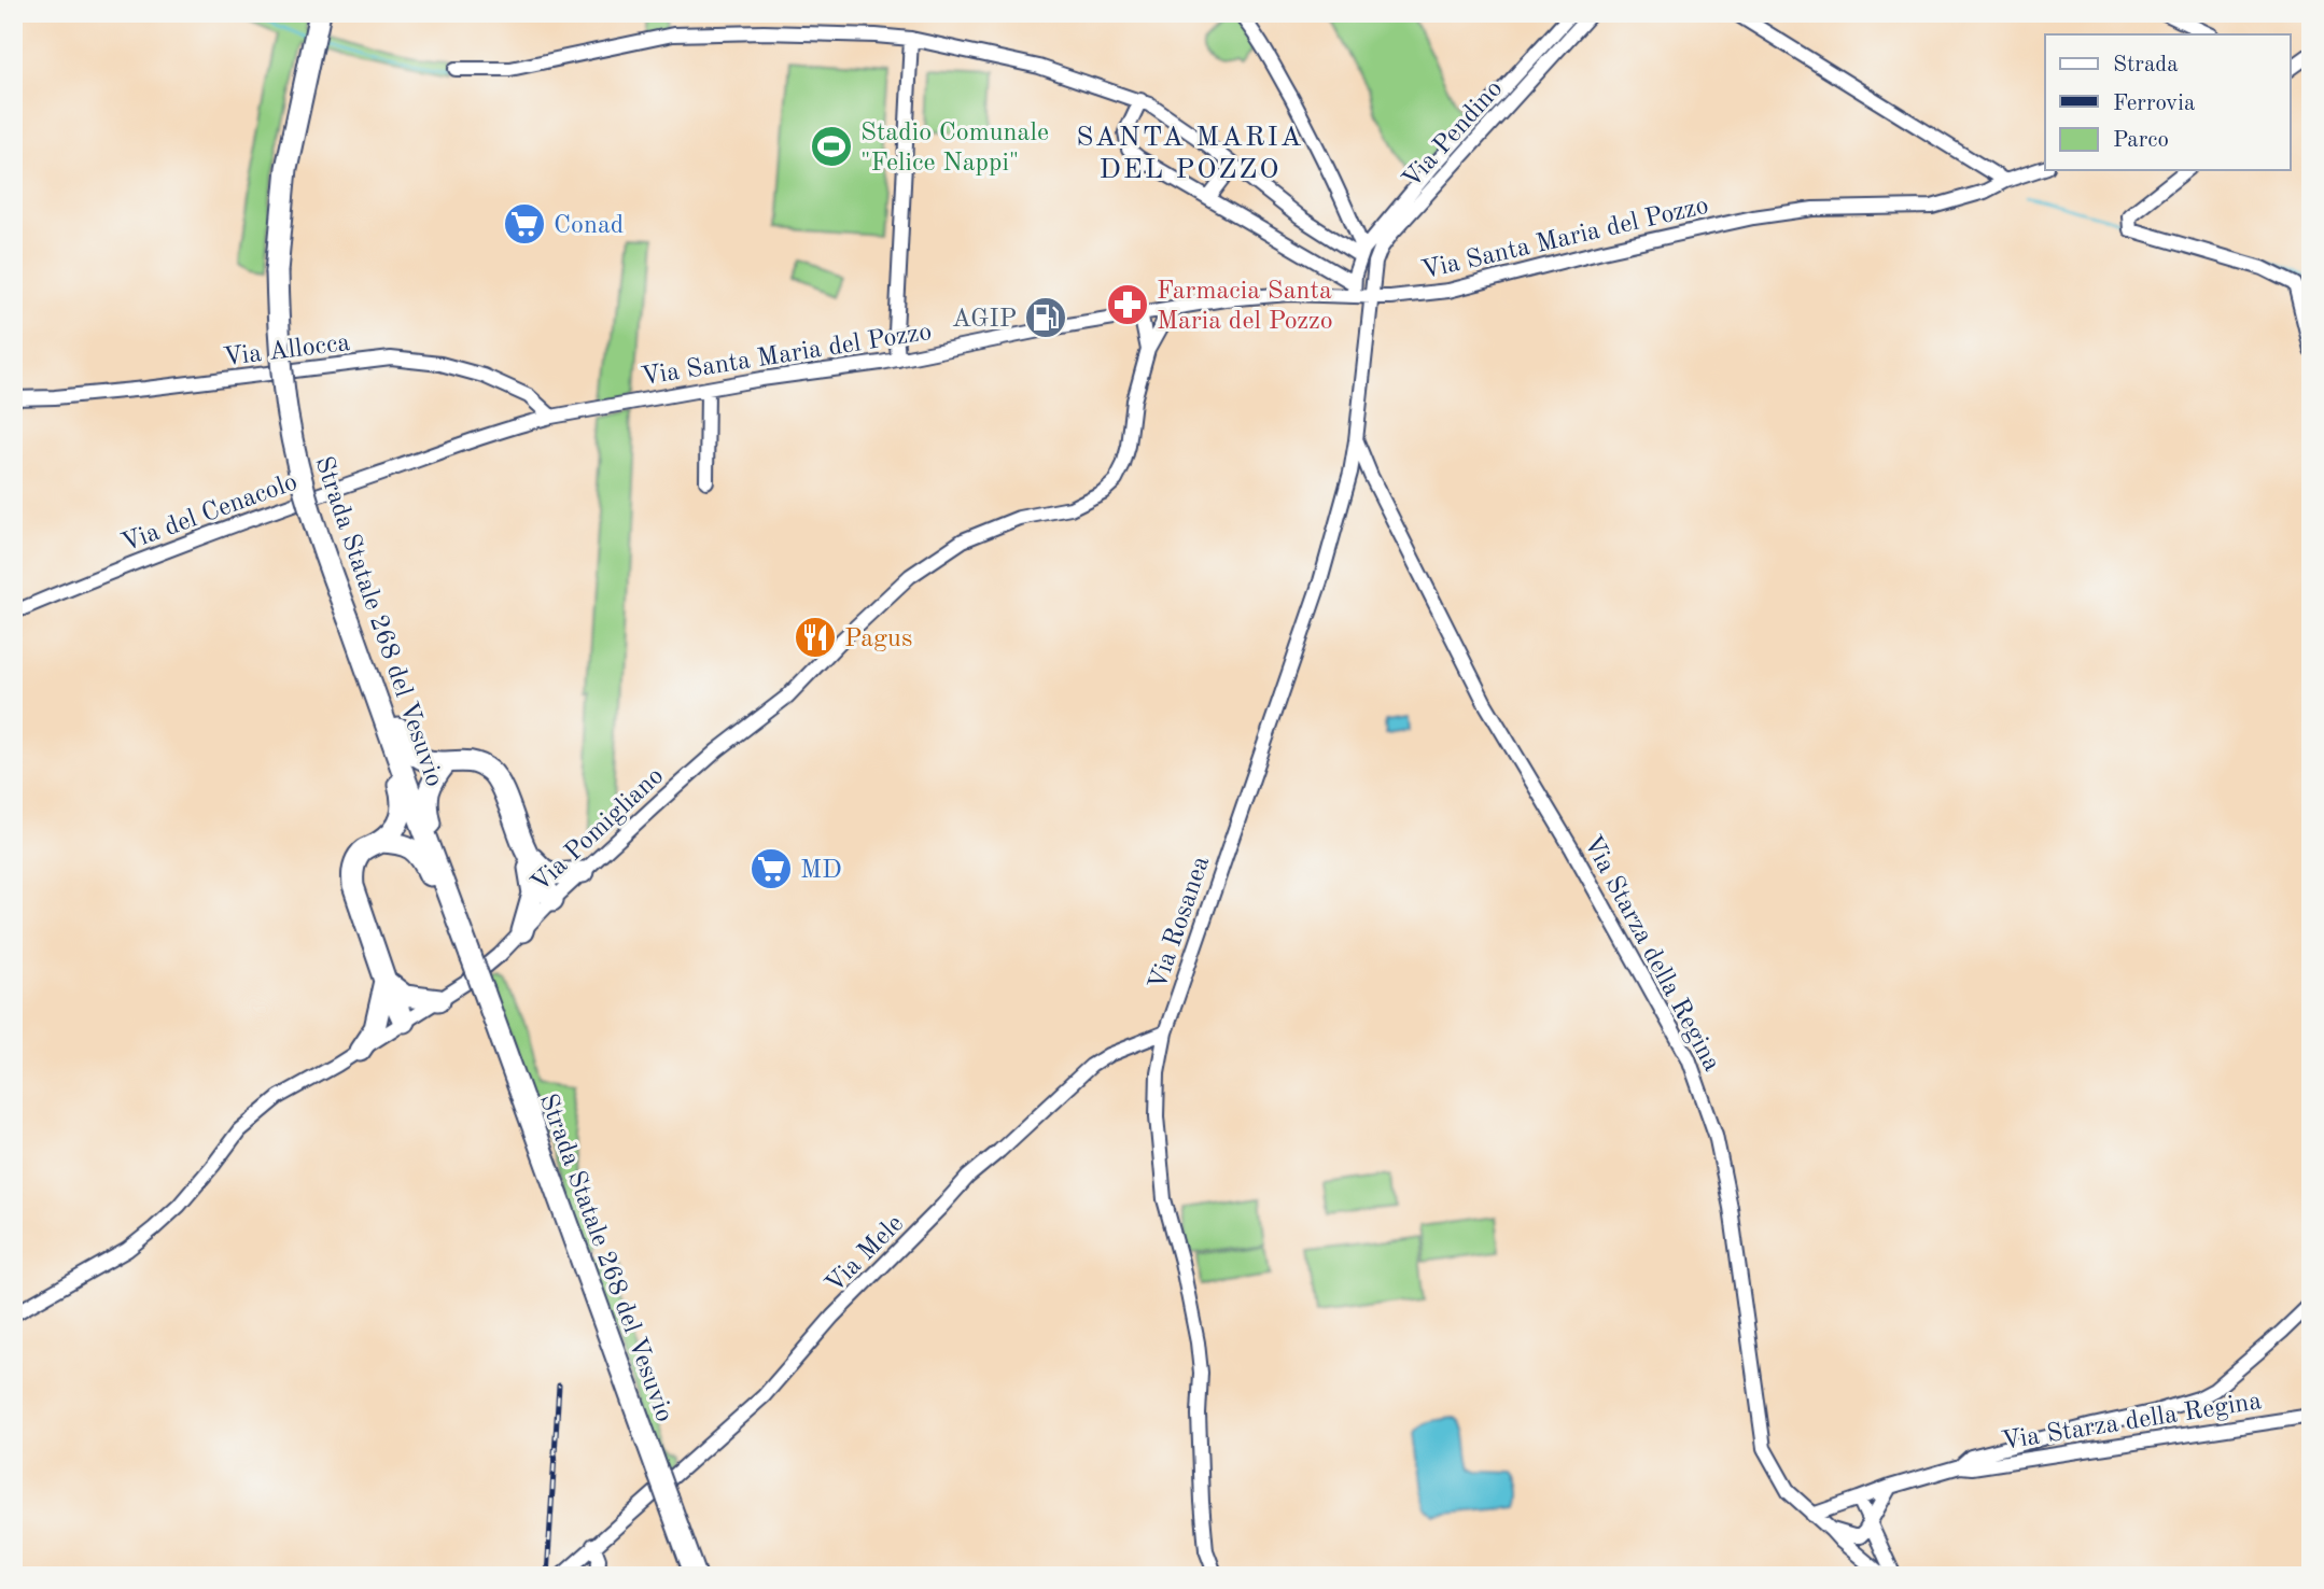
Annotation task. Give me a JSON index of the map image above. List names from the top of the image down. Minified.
{"streets":{"highway":["Strada Statale 268 del Vesuvio"],"street":["Via Pendino","Via Santa Maria del Pozzo","Via Allocca","Via del Cenacolo","Via Pomigliano","Via Rosanea","Via Starza della Regina","Via Mele"]},"crossings":[["Via Pendino","Via Santa Maria del Pozzo"],["Via Pendino","Via Rosanea"],["Via Santa Maria del Pozzo","Via Allocca"],["Via Santa Maria del Pozzo","Via del Cenacolo"],["Via Santa Maria del Pozzo","Via Pomigliano"],["Via Santa Maria del Pozzo","Via Rosanea"],["Via Allocca","Via del Cenacolo"],["Via Rosanea","Via Starza della Regina"],["Via Rosanea","Via Mele"]],"districts":["SANTA MARIA DEL POZZO"],"places":{"sports":["Stadio Comunale \"Felice Nappi\""],"supermarket":["Conad","MD"],"pharmacy":["Farmacia Santa Maria del Pozzo"],"fuel station":["AGIP"],"restaurant":["Pagus"]},"legend":["Strada","Ferrovia","Parco"]}
